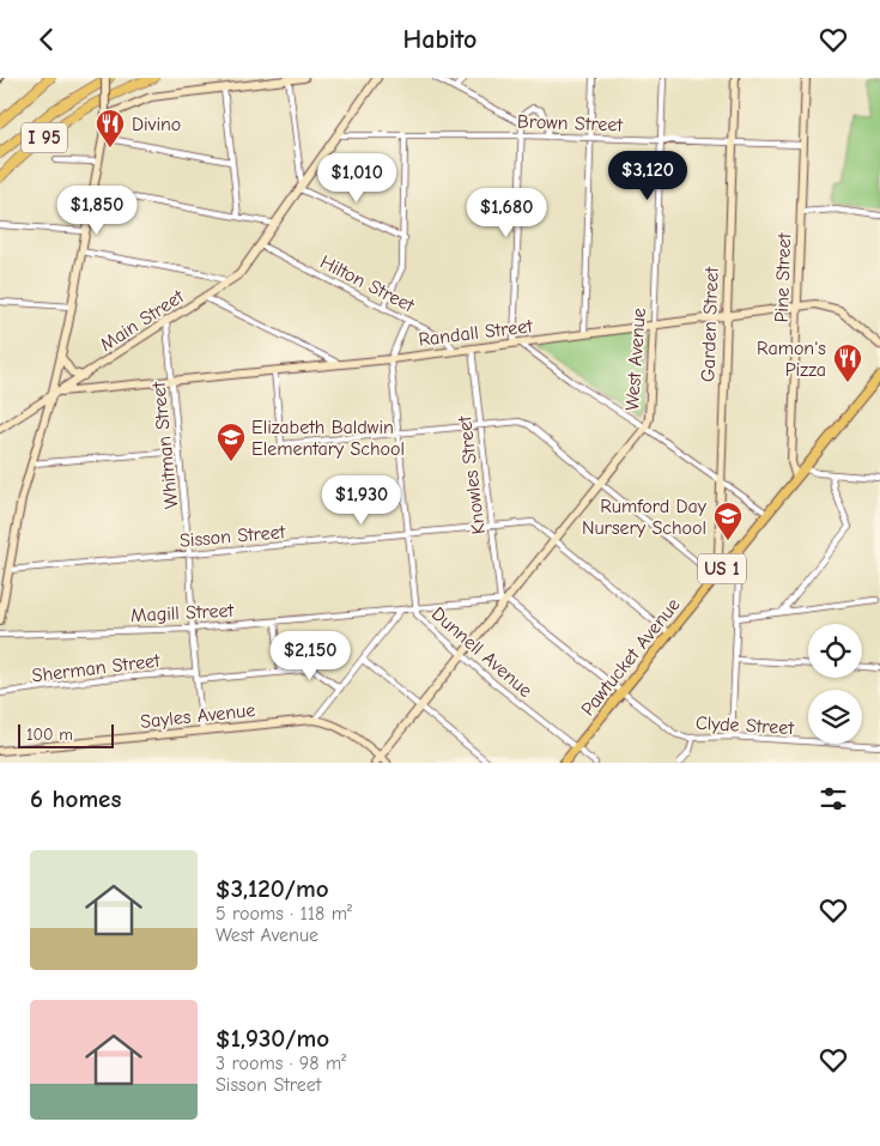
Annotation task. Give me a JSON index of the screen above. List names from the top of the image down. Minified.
{"streets":{"highway":["I 95"],"main road":["Pine Street","Main Street","Garden Street","Randall Street","West Avenue","US 1","Pawtucket Avenue","Sayles Avenue"],"street":["Brown Street","Hilton Street","Whitman Street","Knowles Street","Sisson Street","Magill Street","Dunnell Avenue","Sherman Street","Clyde Street"]},"crossings":[["Brown Street","Pine Street"],["Brown Street","Main Street"],["Brown Street","Garden Street"],["Brown Street","West Avenue"],["Pine Street","Randall Street"],["Pine Street","Pawtucket Avenue"],["Hilton Street","Main Street"],["Hilton Street","Randall Street"],["Hilton Street","Dunnell Avenue"],["Main Street","Randall Street"],["Main Street","Whitman Street"],["Garden Street","Randall Street"],["Garden Street","Pawtucket Avenue"],["Randall Street","West Avenue"],["Randall Street","Whitman Street"],["Randall Street","Knowles Street"],["Randall Street","Dunnell Avenue"],["West Avenue","Knowles Street"],["West Avenue","Sisson Street"],["West Avenue","Dunnell Avenue"],["West Avenue","Sayles Avenue"],["Whitman Street","Sisson Street"],["Whitman Street","Magill Street"],["Whitman Street","Sherman Street"],["Knowles Street","Sisson Street"],["Sisson Street","Dunnell Avenue"],["Sisson Street","Pawtucket Avenue"],["Magill Street","Dunnell Avenue"],["Dunnell Avenue","Pawtucket Avenue"],["Pawtucket Avenue","Clyde Street"]],"places":{"restaurant":["Divino","Ramon's Pizza"],"school or university":["Elizabeth Baldwin Elementary School","Rumford Day Nursery School"]},"scale_bar":"100 m","page":{"header":"Habito","price":["$3,120","$1,010","$1,850","$1,680","$1,930","$2,150"],"scale":"100 m","heading":"6 homes","list":[{"name":"$3,120/mo","note":"5 rooms · 118 m² · West Avenue"},{"name":"$1,930/mo","note":"3 rooms · 98 m² · Sisson Street"}]}}
